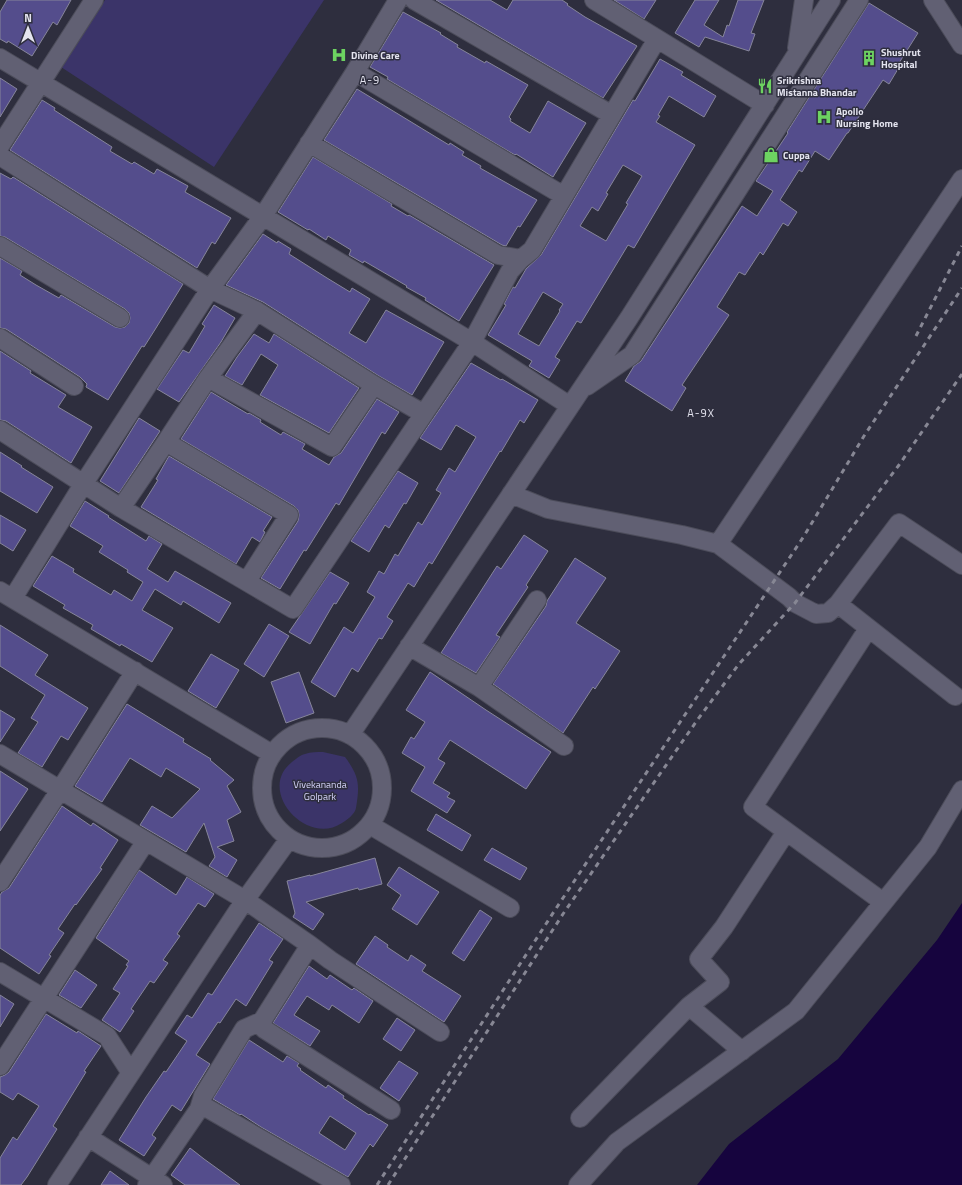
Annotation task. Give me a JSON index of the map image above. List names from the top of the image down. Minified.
{"districts":["A-9","A-9X"],"parks":["Vivekananda Golpark"],"places":{"hospital":["Divine Care","Apollo Nursing Home"],"building":["Shushrut Hospital"],"restaurant":["Srikrishna Mistanna Bhandar"],"shop":["Cuppa"]},"north":"top"}
